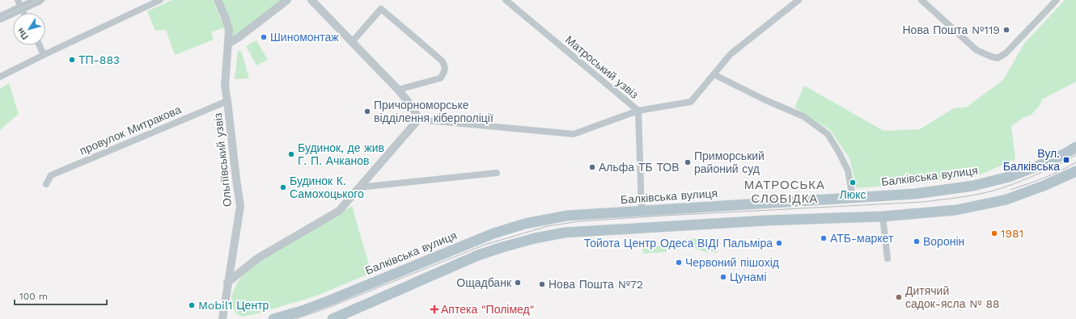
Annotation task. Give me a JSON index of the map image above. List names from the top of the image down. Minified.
{"streets":{"main road":["Балківська вулиця"],"street":["Матроський узвіз","провулок Митракова","Ольгіївський узвіз"]},"crossings":[["Матроський узвіз","Балківська вулиця"],["провулок Митракова","Ольгіївський узвіз"]],"districts":["МАТРОСЬКА СЛОБІДКА"],"places":{"other":["Нова Пошта №119","Шиномонтаж","ТП-883","Причорноморське відділення кіберполіції","Будинок, де жив Г. П. Ачканов","Приморський районий суд","Альфа ТБ ТОВ","Люкс","Будинок К. Самохоцького","1981","АТБ-маркет","Воронін","Тойота Центр Одеса ВІДІ Пальміра","Червоний пішохід","Цунамі","Ощадбанк","Нова Пошта №72","Дитячий садок-ясла № 88","Mobil1 Центр"],"transit":["Вул. Балківська"],"health":["Аптека \"Полімед\""]},"scale_bar":"100 m","north":"bottom left"}
